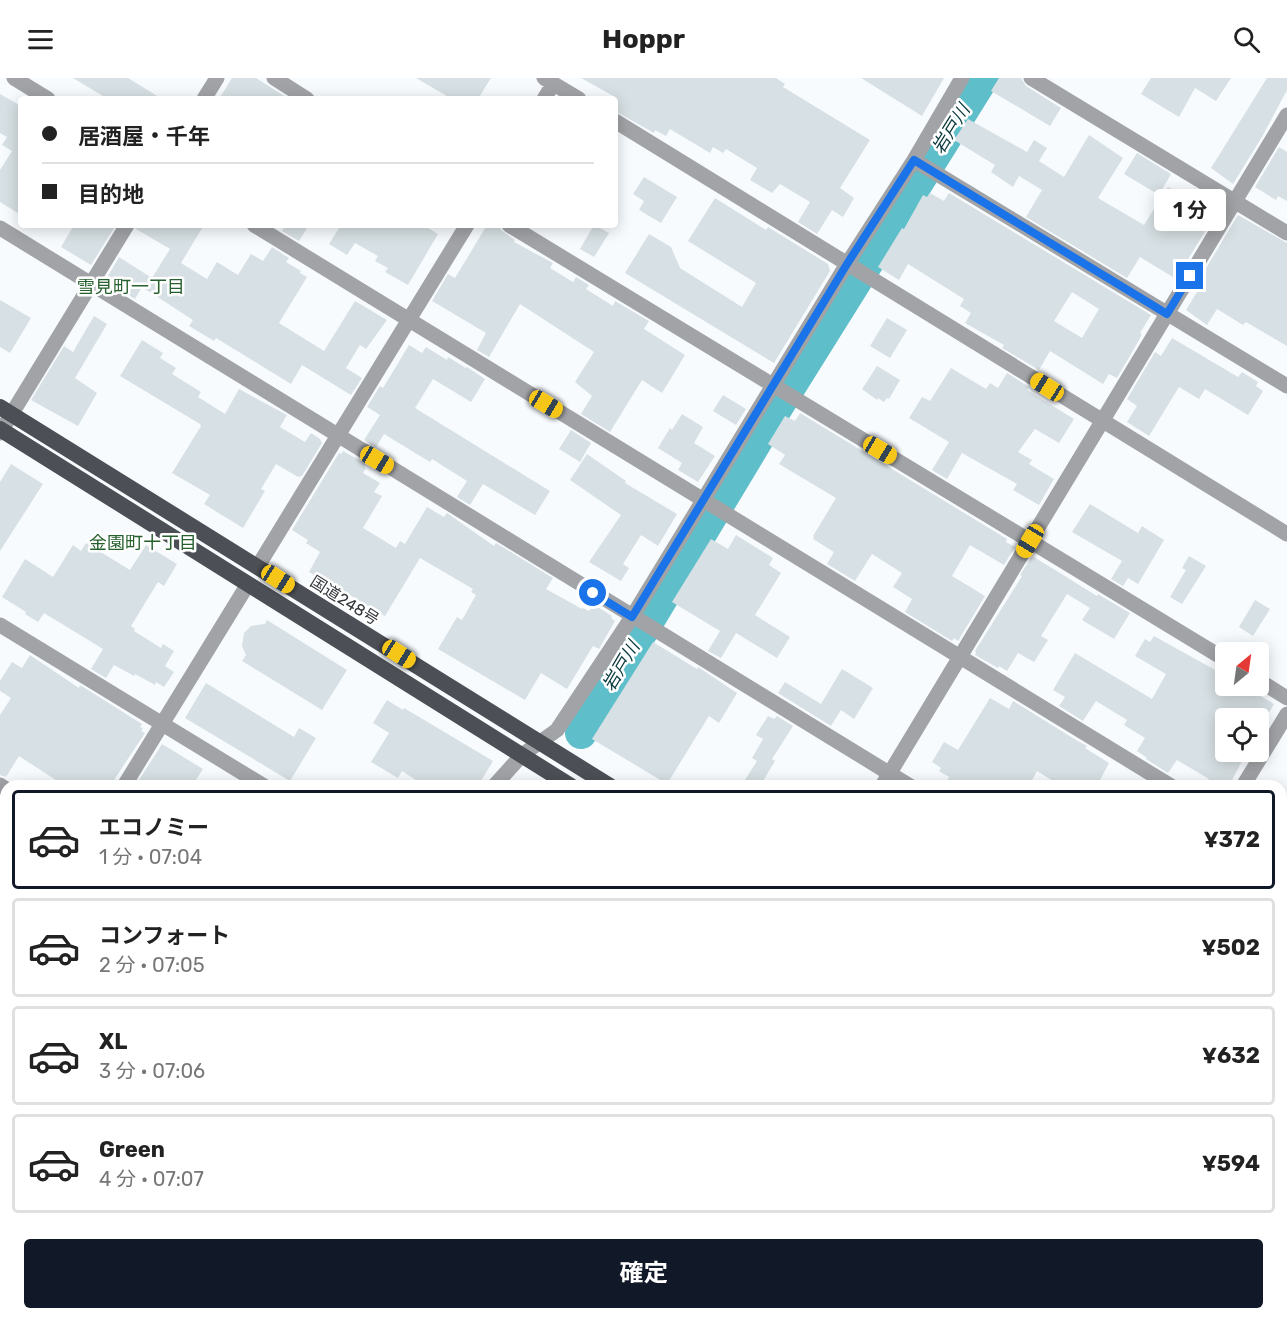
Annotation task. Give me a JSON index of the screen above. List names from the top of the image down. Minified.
{"streets":{"highway":["国道248号"]},"districts":["雪見町一丁目","金園町十丁目"],"water":["岩戸川"],"north":"top right","page":{"header":"Hoppr","banner":["居酒屋・千年","目的地"],"bubble":"1 分","list":[{"name":"エコノミー","note":"1 分 · 07:04","value":"¥372"},{"name":"コンフォート","note":"2 分 · 07:05","value":"¥502"},{"name":"XL","note":"3 分 · 07:06","value":"¥632"},{"name":"Green","note":"4 分 · 07:07","value":"¥594"}],"buttons":"確定"}}
